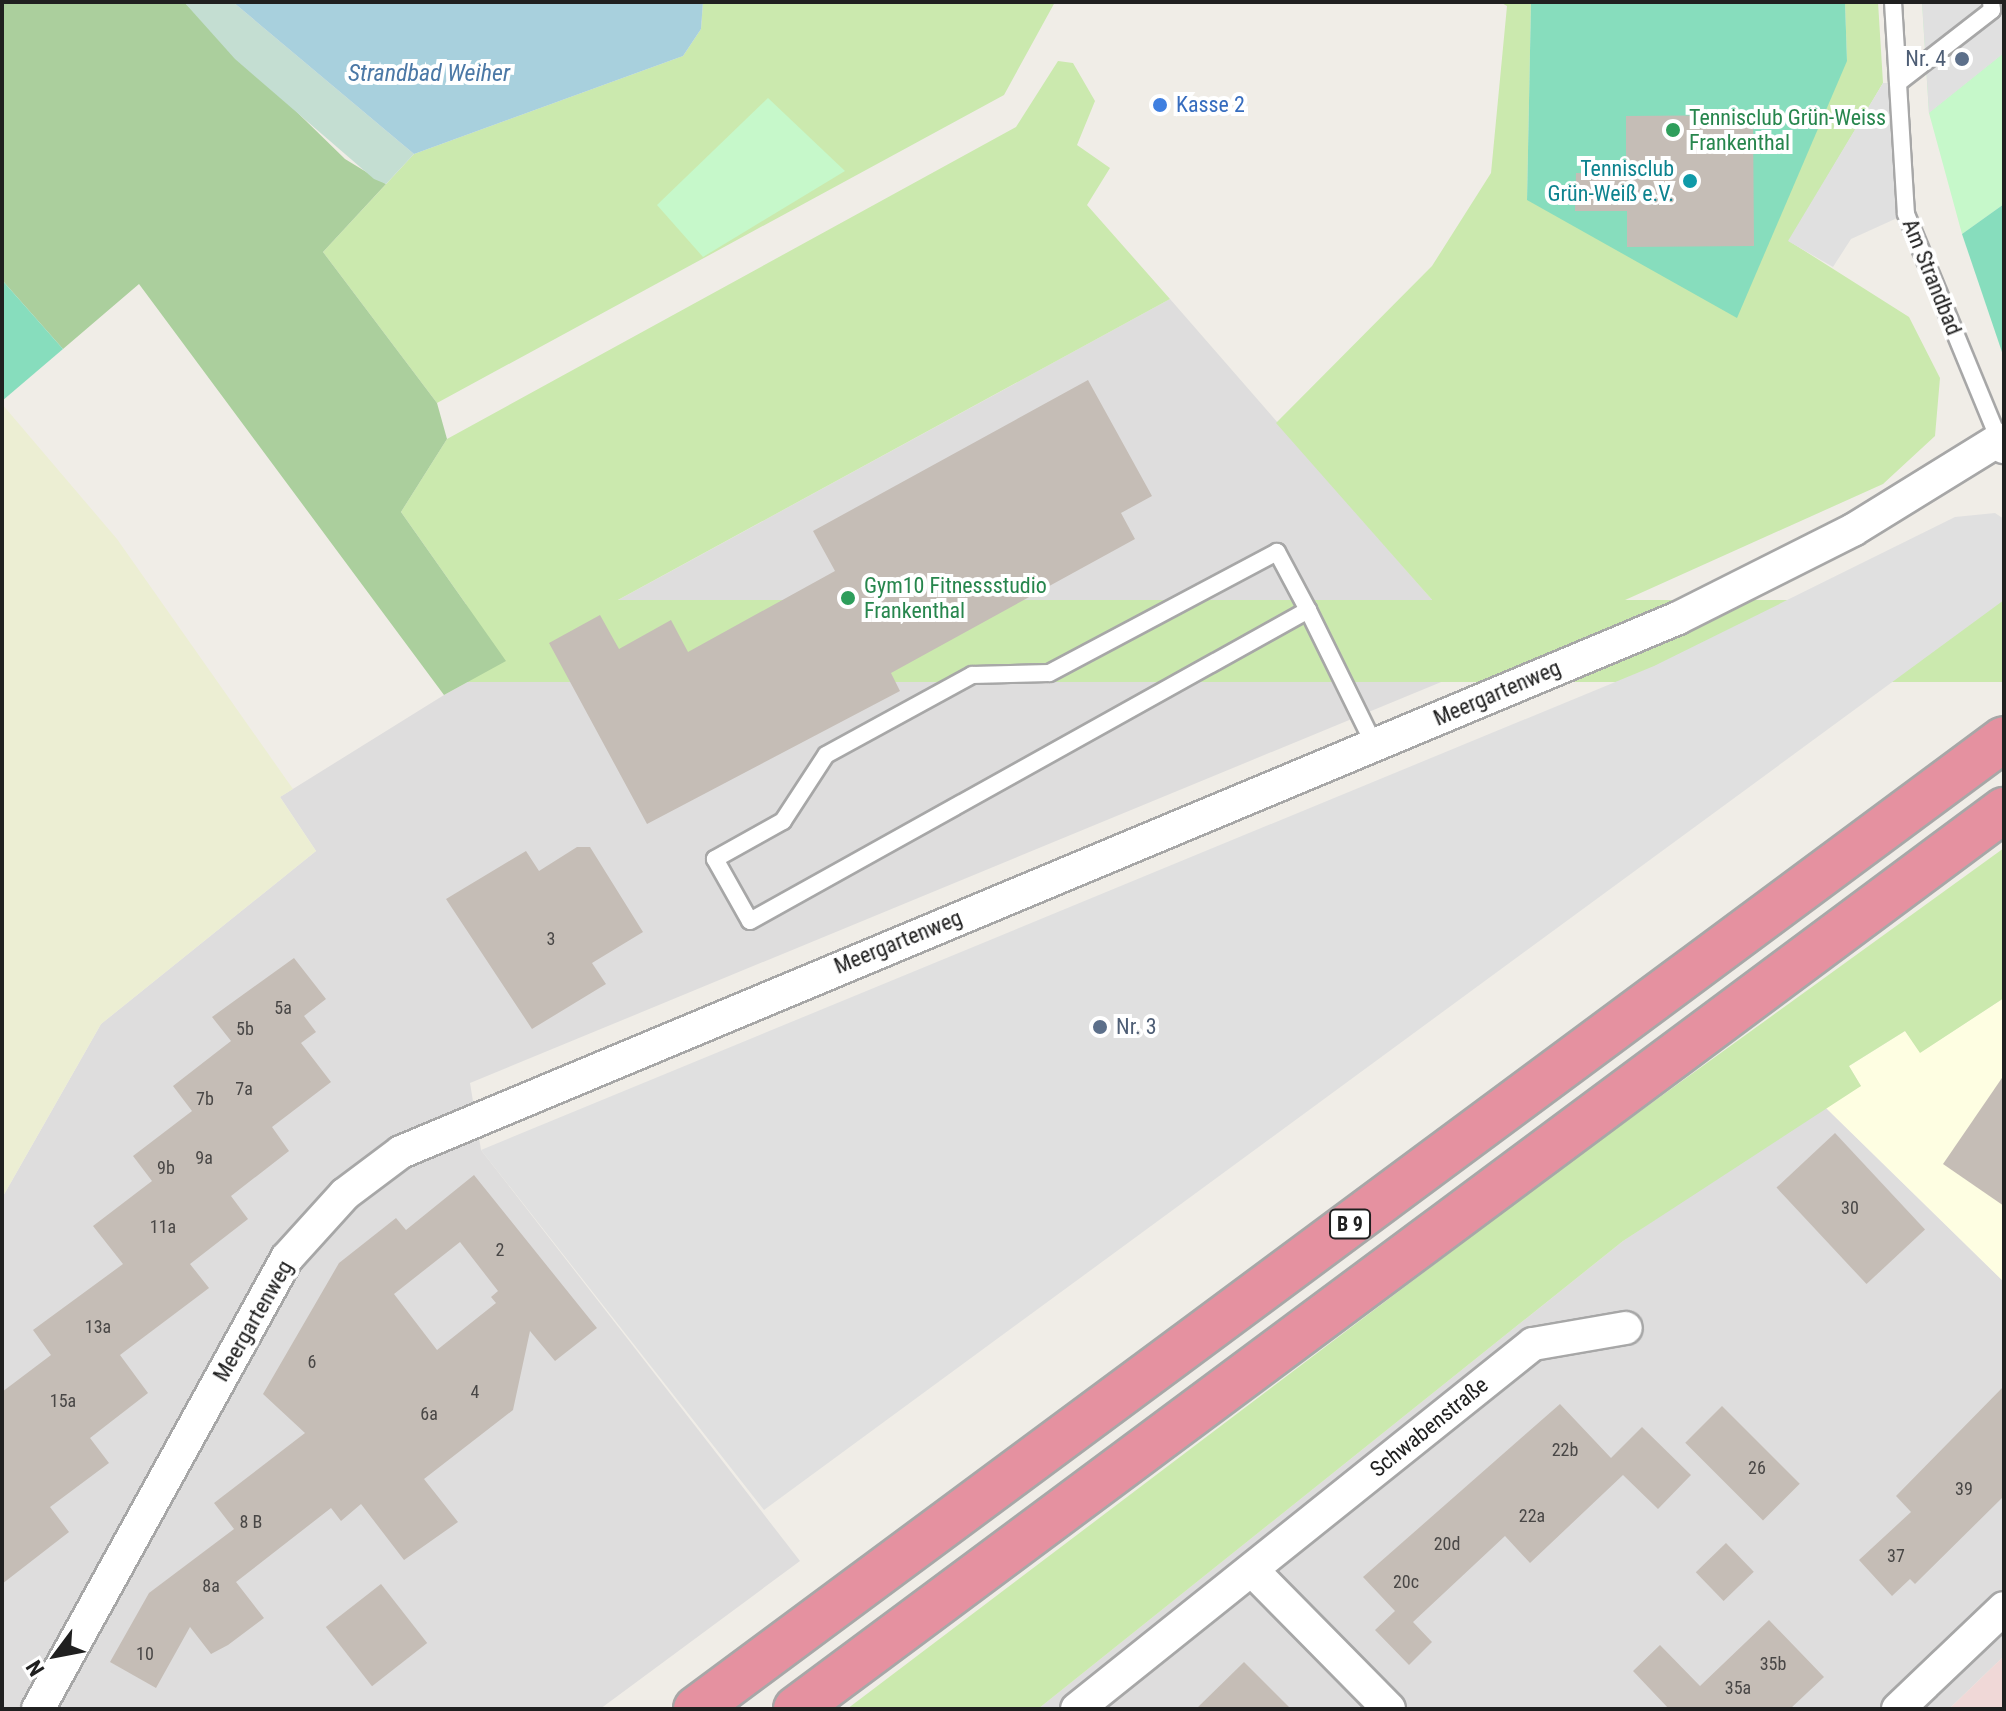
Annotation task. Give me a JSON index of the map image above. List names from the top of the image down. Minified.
{"streets":{"highway":["B 9"],"street":["Meergartenweg","Schwabenstraße"],"lane":["Am Strandbad"]},"crossings":[["Am Strandbad","Meergartenweg"]],"water":["Strandbad Weiher"],"places":["Nr. 4","Kasse 2","Tennisclub Grün-Weiss Frankenthal","Tennisclub Grün-Weiß e.V.","Gym10 Fitnessstudio Frankenthal","Nr. 3"],"house_numbers":["3","5a","5b","7a","7b","9a","9b","30","11a","2","13a","6","4","15a","6a","22b","26","39","22a","8 B","20d","37","20c","8a","10","35b","35a"],"north":"bottom left"}
